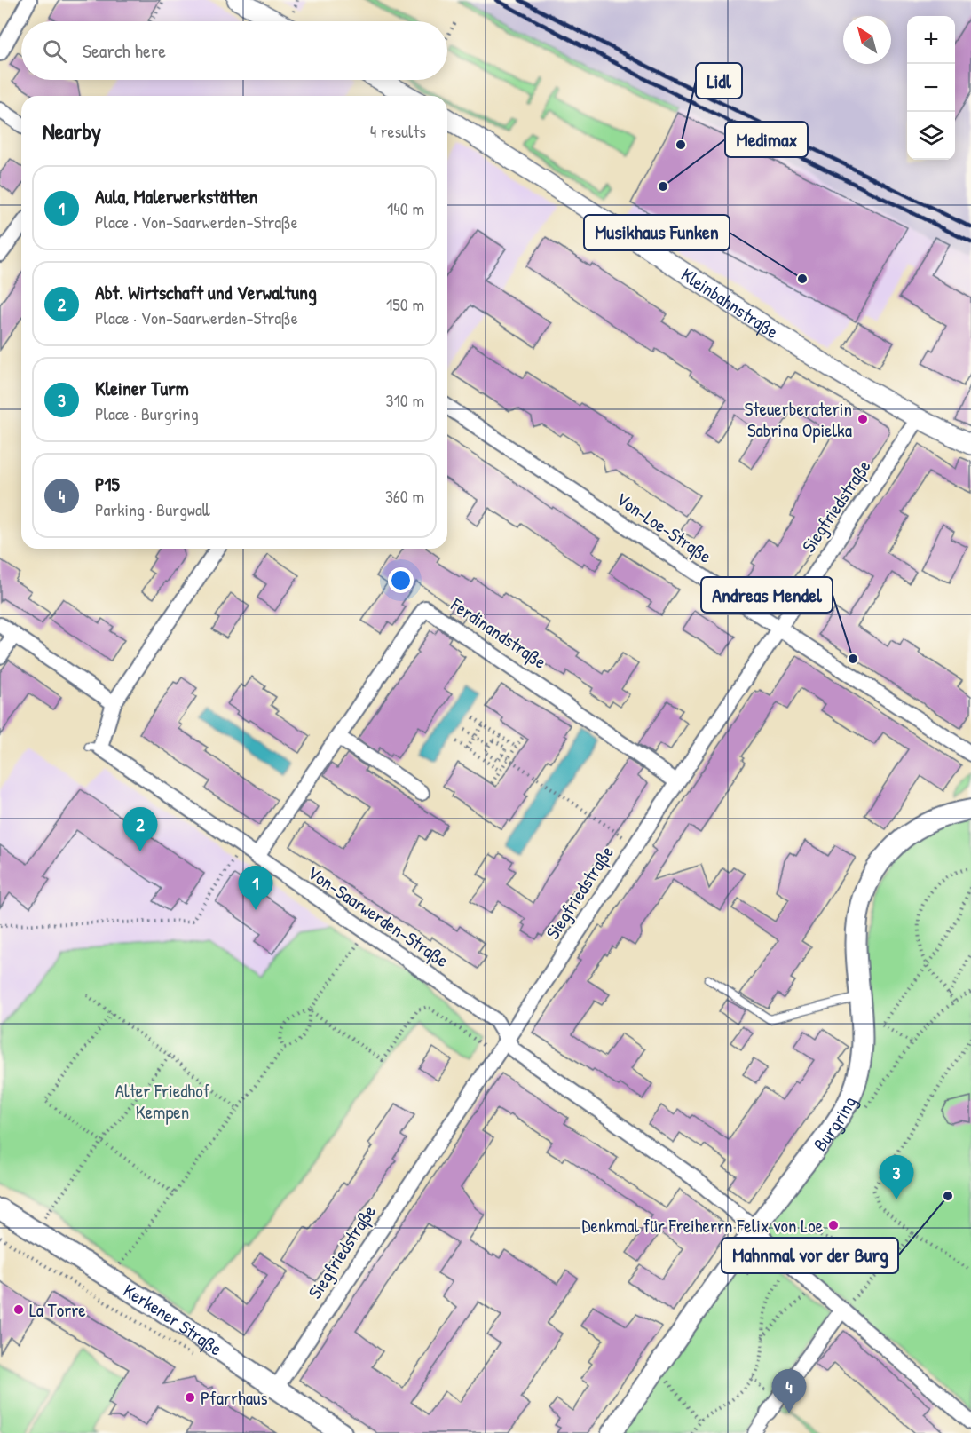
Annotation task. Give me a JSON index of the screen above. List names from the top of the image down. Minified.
{"streets":{"main road":["Burgring","Kerkener Straße"],"street":["Kleinbahnstraße","Siegfriedstraße","Von-Loe-Straße","Ferdinandstraße","Von-Saarwerden-Straße"]},"crossings":[["Kleinbahnstraße","Siegfriedstraße"],["Siegfriedstraße","Von-Loe-Straße"],["Siegfriedstraße","Ferdinandstraße"],["Siegfriedstraße","Von-Saarwerden-Straße"],["Siegfriedstraße","Kerkener Straße"],["Ferdinandstraße","Von-Saarwerden-Straße"],["Von-Saarwerden-Straße","Burgring"]],"parks":["Alter Friedhof Kempen"],"places":["Lidl","Medimax","Musikhaus Funken","Steuerberaterin Sabrina Opielka","Andreas Mendel","Mahnmal vor der Burg","Denkmal für Freiherrn Felix von Loe","La Torre","Pfarrhaus"],"north":"top left","page":{"map_buttons":["+","−"],"search":"Search here","heading":["Nearby","4 results"],"list":[{"mark":"1","name":"Aula, Malerwerkstätten","note":"Place · Von-Saarwerden-Straße","value":"140 m"},{"mark":"2","name":"Abt. Wirtschaft und Verwaltung","note":"Place · Von-Saarwerden-Straße","value":"150 m"},{"mark":"3","name":"Kleiner Turm","note":"Place · Burgring","value":"310 m"},{"mark":"4","name":"P15","note":"Parking · Burgwall","value":"360 m"}],"pins":["2","1","3","4"]}}
